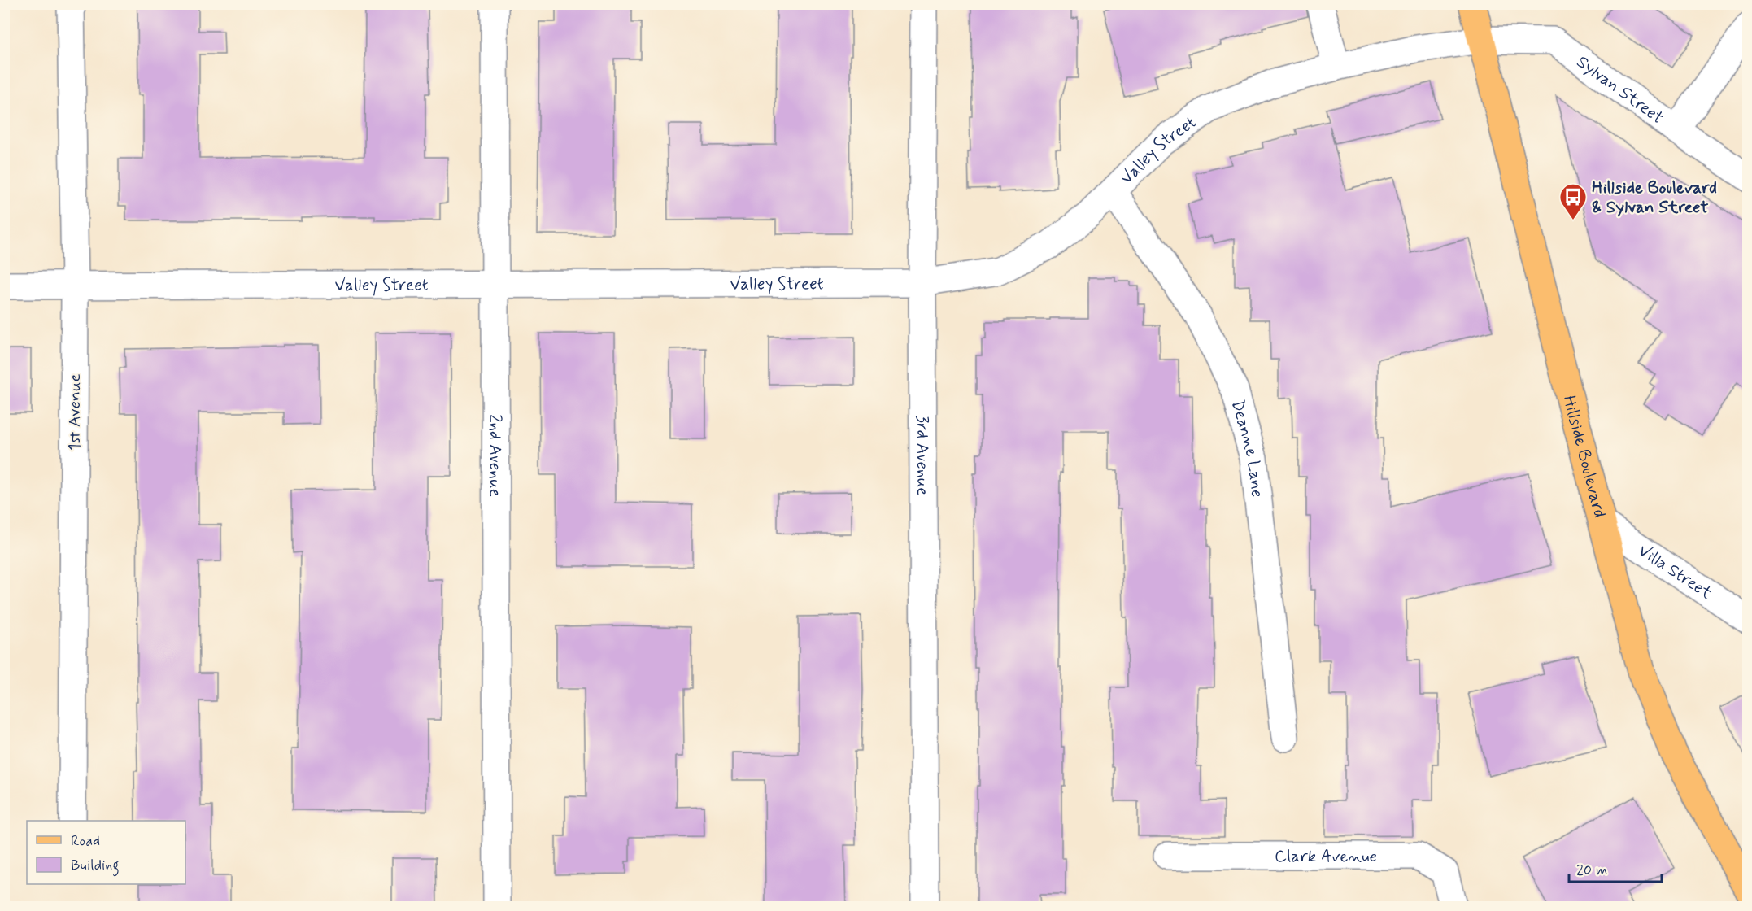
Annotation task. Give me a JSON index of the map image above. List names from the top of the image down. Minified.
{"streets":{"main road":["Hillside Boulevard"],"street":["Sylvan Street","Valley Street","1st Avenue","Deanne Lane","2nd Avenue","3rd Avenue","Villa Street","Clark Avenue"]},"crossings":[["Sylvan Street","Valley Street"],["Sylvan Street","Hillside Boulevard"],["Valley Street","1st Avenue"],["Valley Street","Deanne Lane"],["Valley Street","2nd Avenue"],["Valley Street","3rd Avenue"],["Valley Street","Hillside Boulevard"],["Hillside Boulevard","Villa Street"]],"places":{"bus stop":["Hillside Boulevard & Sylvan Street"]},"legend":["Road","Building"],"scale_bar":"20 m"}
